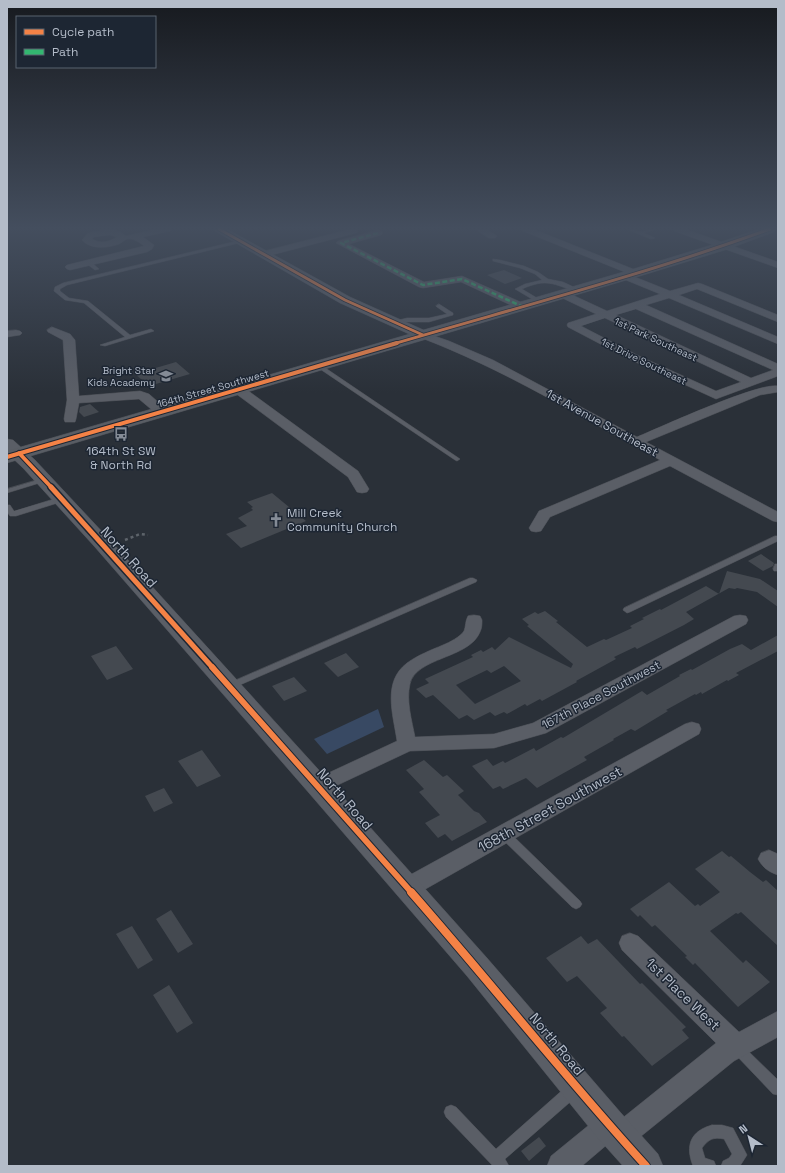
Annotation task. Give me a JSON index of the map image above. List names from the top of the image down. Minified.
{"streets":{"main road":["164th Street Southwest"],"street":["1st Park Southeast","1st Drive Southeast","1st Avenue Southeast","North Road","167th Place Southwest","168th Street Southwest","1st Place West"]},"crossings":[["1st Park Southeast","1st Drive Southeast"],["1st Park Southeast","164th Street Southwest"],["164th Street Southwest","1st Avenue Southeast"],["164th Street Southwest","North Road"],["North Road","167th Place Southwest"],["North Road","168th Street Southwest"]],"places":{"school or university":["Bright Star Kids Academy"],"bus stop":["164th St SW & North Rd"],"church":["Mill Creek Community Church"]},"legend":["Cycle path","Path"],"north":"top left"}
